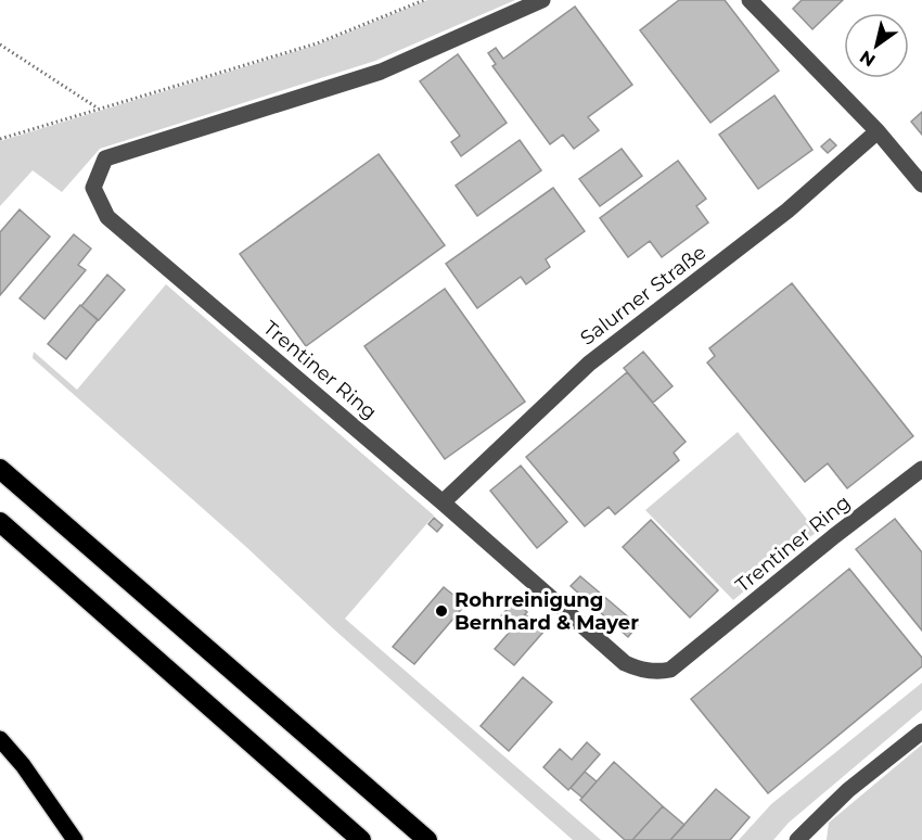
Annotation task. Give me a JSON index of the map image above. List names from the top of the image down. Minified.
{"streets":{"street":["Salurner Straße","Trentiner Ring"]},"crossings":[["Salurner Straße","Trentiner Ring"]],"places":["Rohrreinigung Bernhard & Mayer"],"north":"bottom left"}
